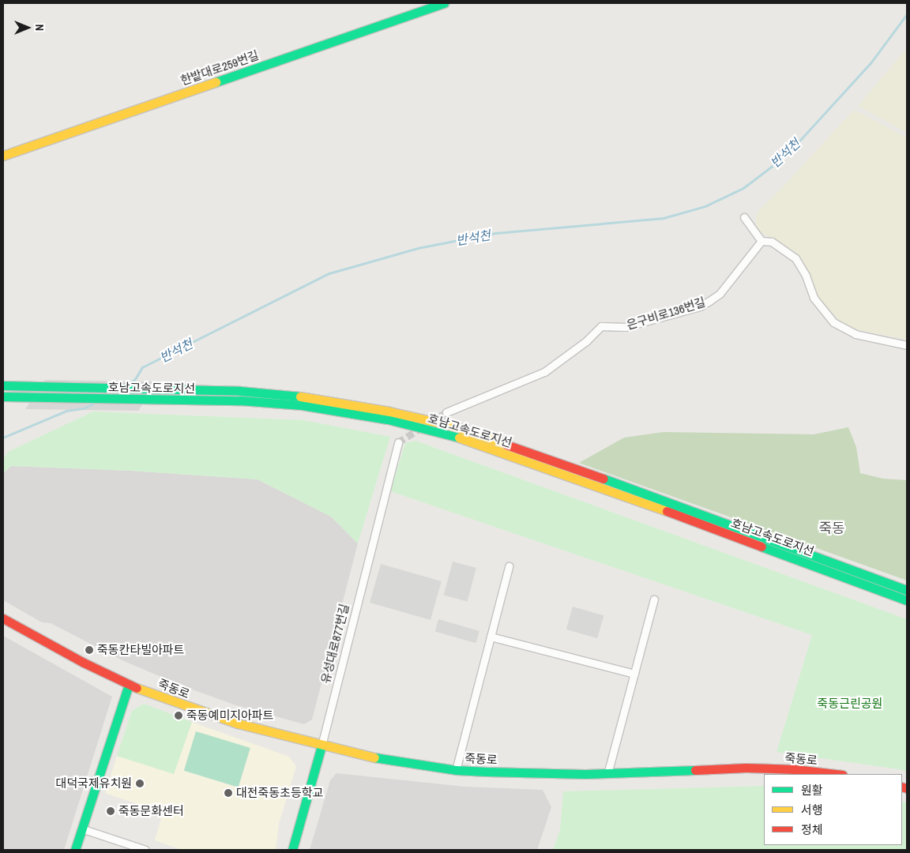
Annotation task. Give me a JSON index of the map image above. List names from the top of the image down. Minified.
{"streets":{"main road":["한밭대로259번길","호남고속도로지선","유성대로877번길","죽동로"],"street":["은구비로136번길"]},"crossings":[["유성대로877번길","죽동로"]],"districts":["죽동"],"water":["반석천"],"parks":["죽동근린공원"],"places":["죽동칸타빌아파트","죽동예미지아파트","대덕국제유치원","대전죽동초등학교","죽동문화센터"],"legend":["원활","서행","정체"],"north":"right"}
